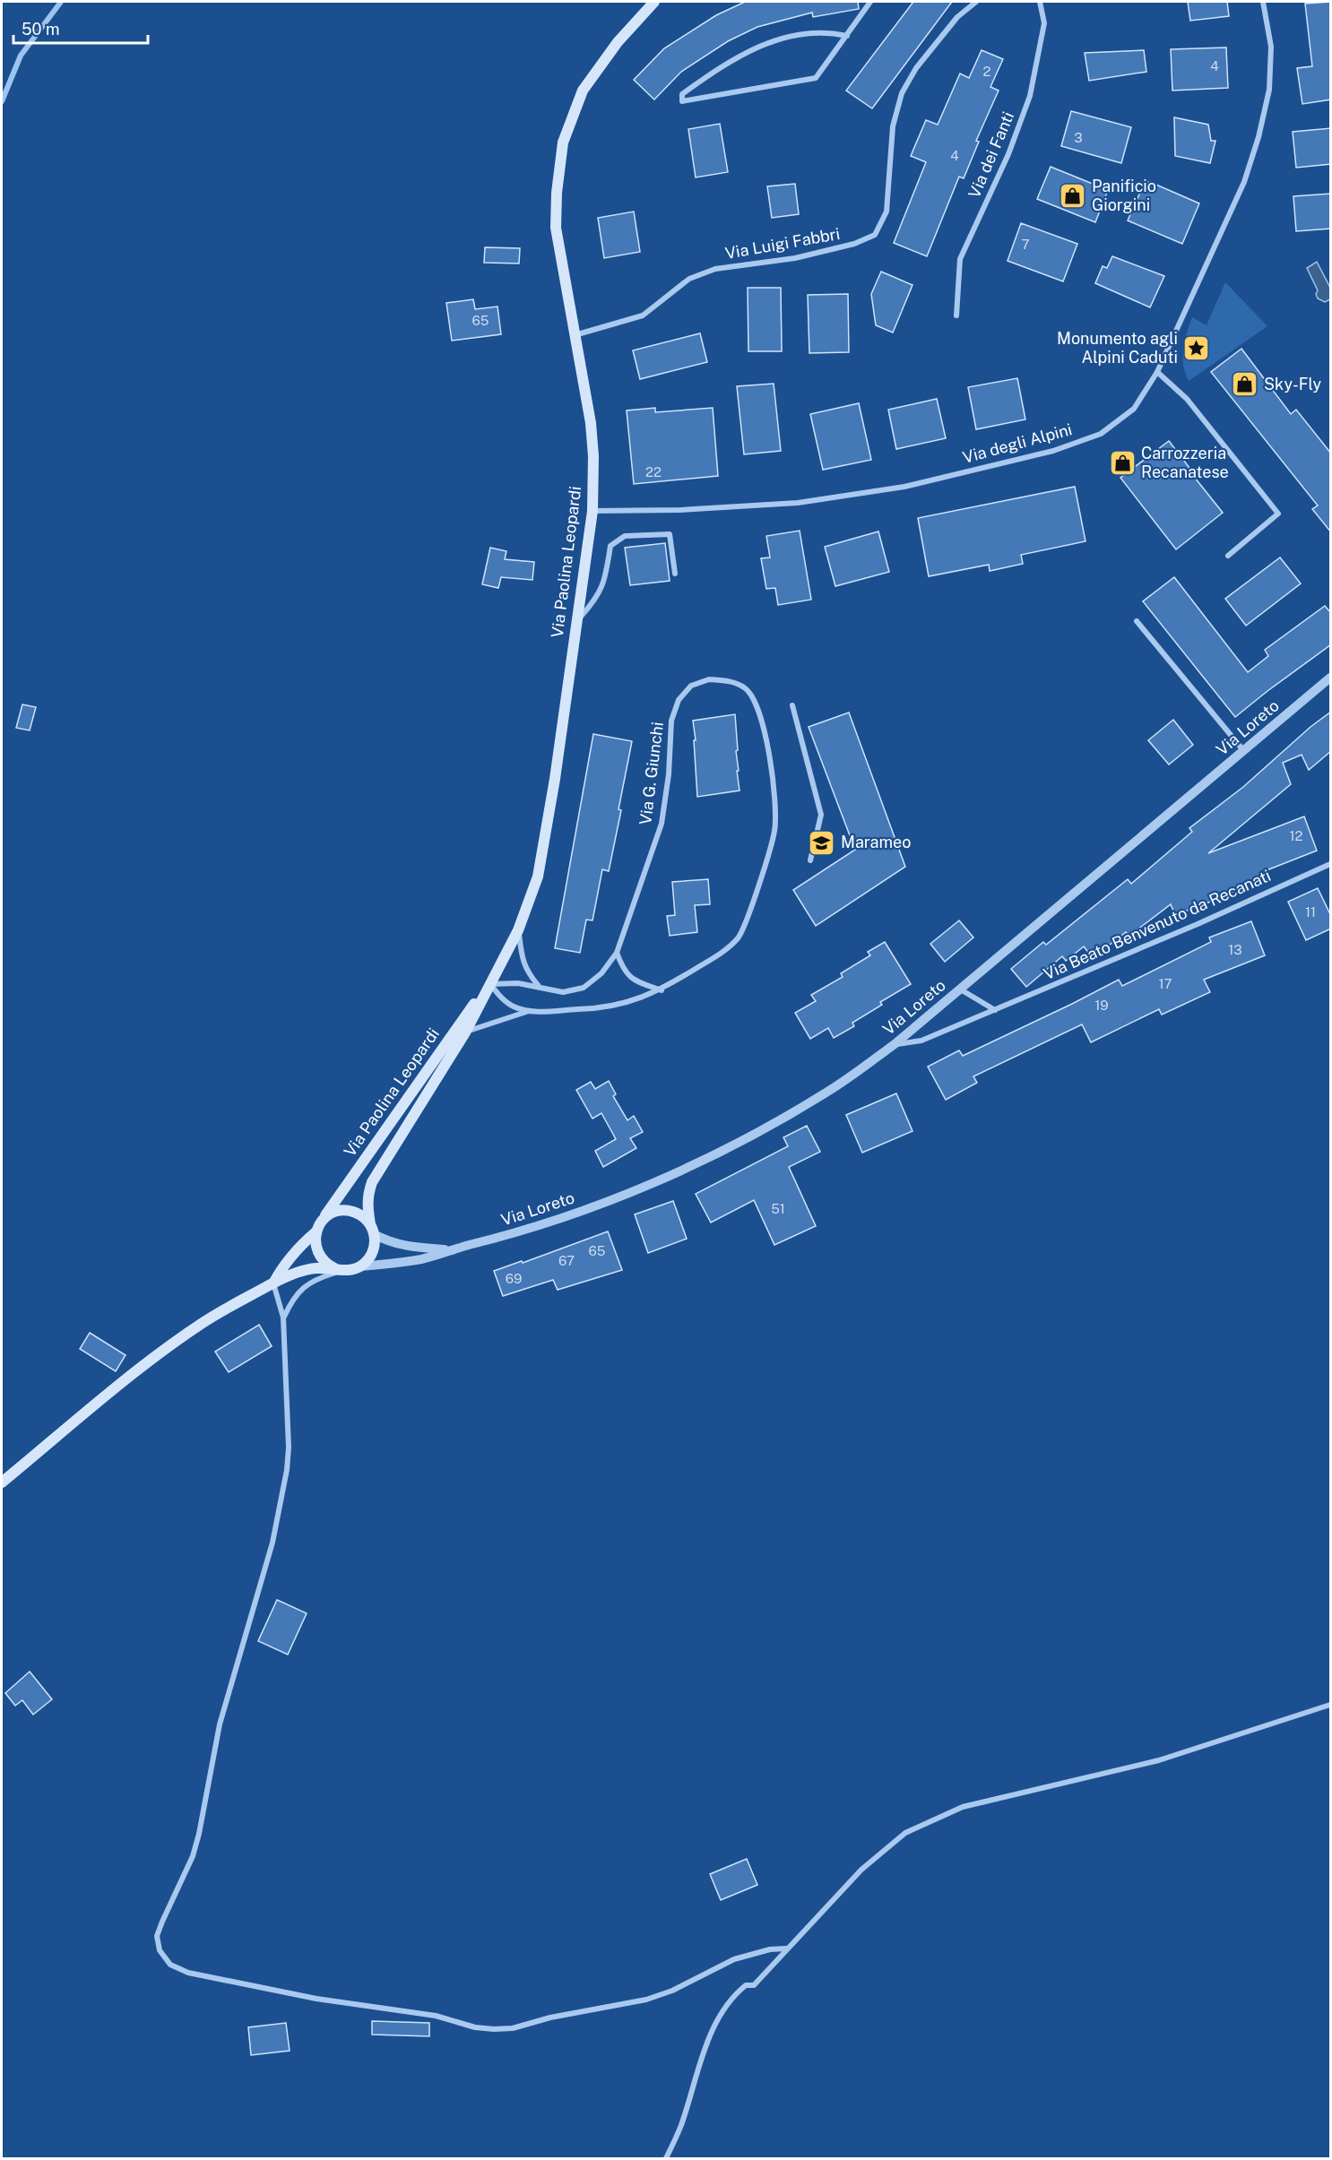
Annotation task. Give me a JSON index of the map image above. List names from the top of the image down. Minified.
{"streets":{"main road":["Via Paolina Leopardi"],"street":["Via dei Fanti","Via Luigi Fabbri","Via degli Alpini","Via Loreto","Via G. Giunchi","Via Beato Benvenuto da Recanati"]},"crossings":[["Via Luigi Fabbri","Via Paolina Leopardi"],["Via degli Alpini","Via Paolina Leopardi"],["Via Paolina Leopardi","Via Loreto"],["Via Paolina Leopardi","Via G. Giunchi"],["Via Loreto","Via Beato Benvenuto da Recanati"]],"places":{"shop":["Panificio Giorgini","Sky-Fly","Carrozzeria Recanatese"],"place":["Monumento agli Alpini Caduti"],"school or university":["Marameo"]},"house_numbers":["4","2","3","4","7","65","22","12","11","13","17","19","51","65","67","69"],"scale_bar":"50 m"}
